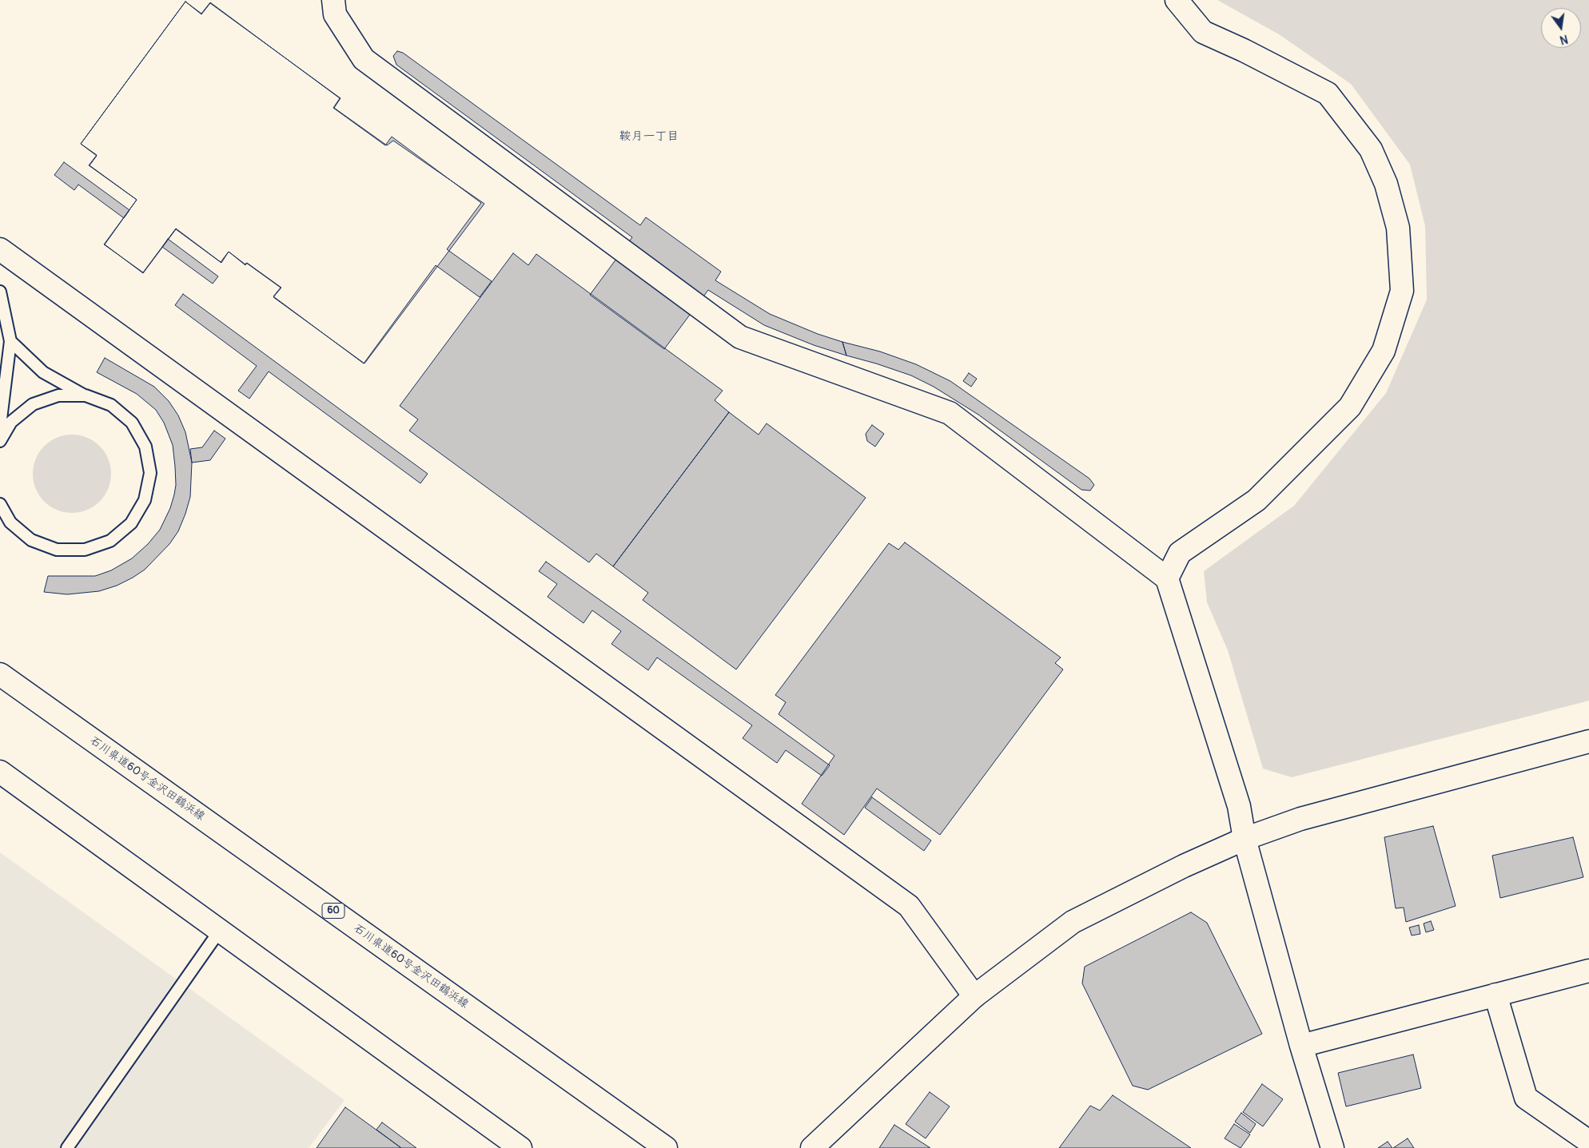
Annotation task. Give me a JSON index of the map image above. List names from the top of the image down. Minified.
{"streets":{"street":["石川県道60号金沢田鶴浜線","60"]},"districts":["鞍月一丁目"],"north":"bottom"}
